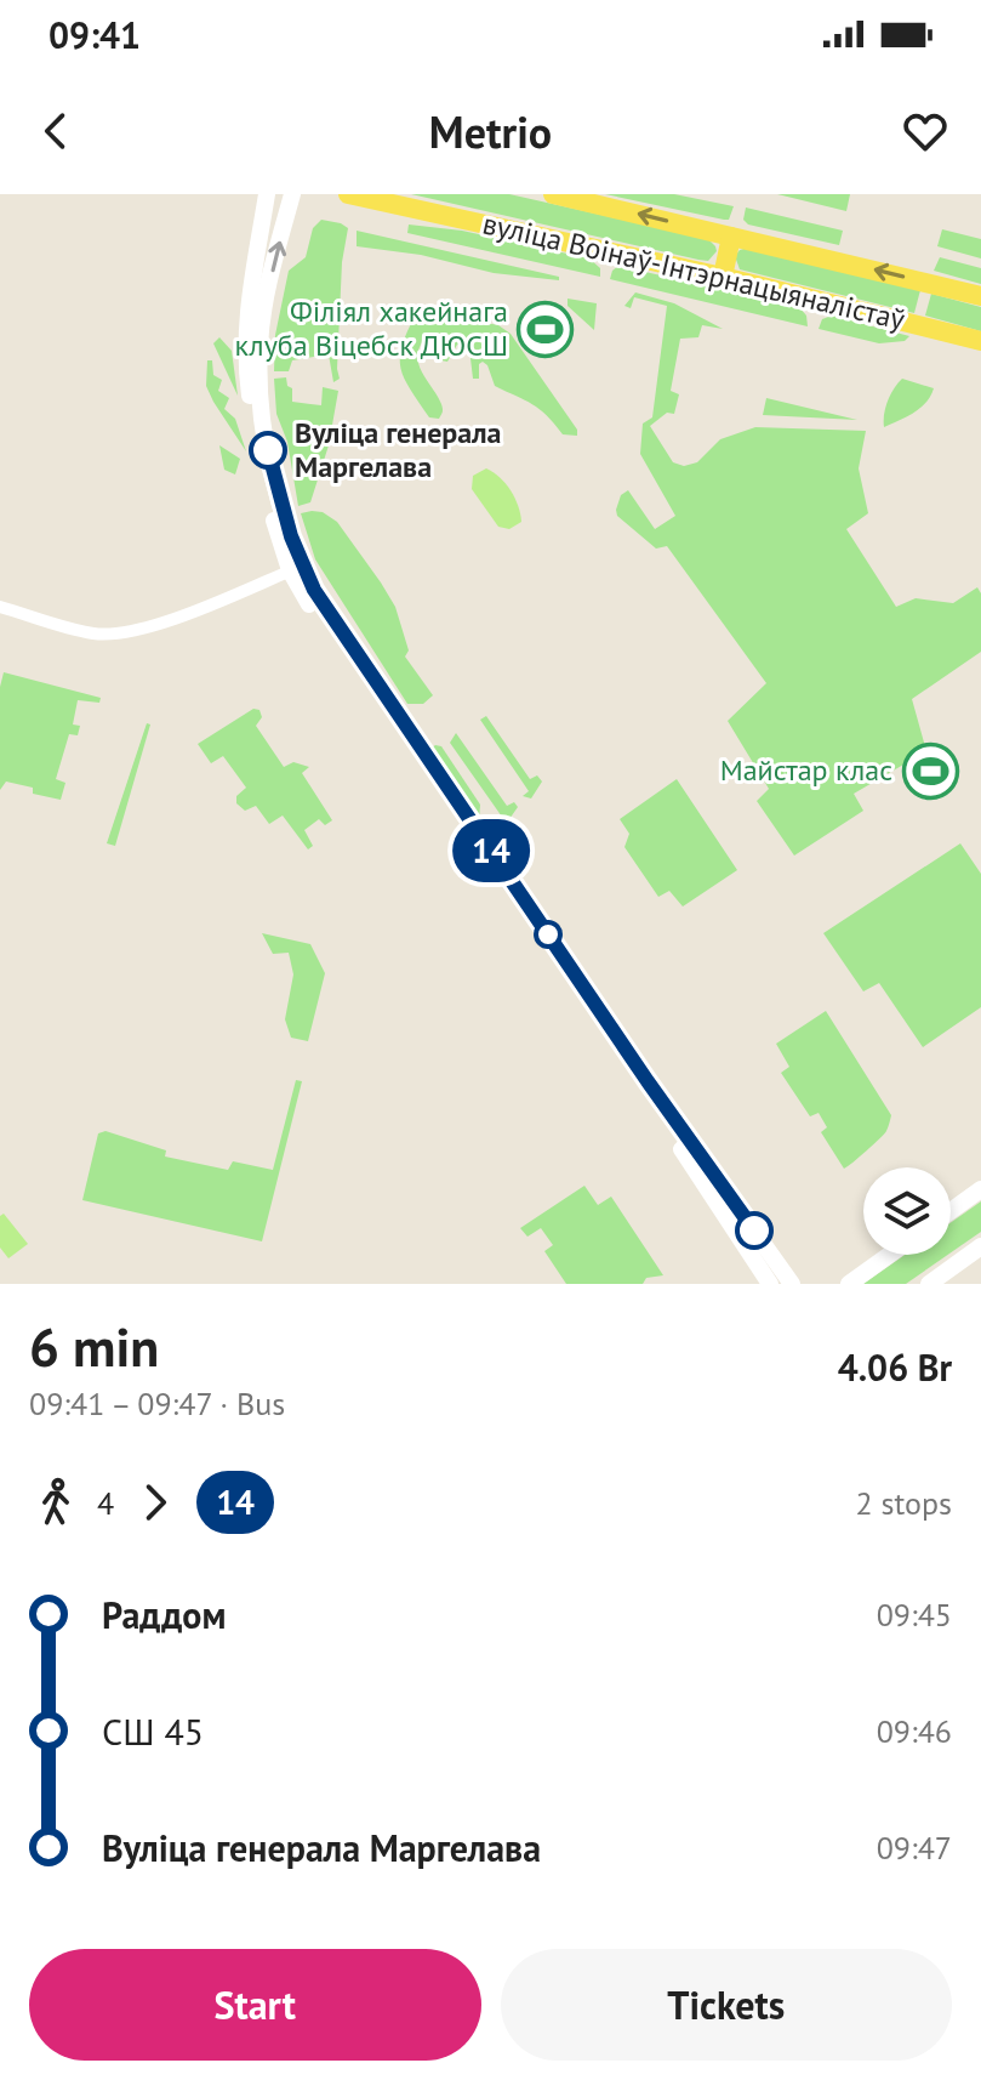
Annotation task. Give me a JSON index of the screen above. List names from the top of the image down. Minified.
{"streets":{"main road":["вуліца Воінаў-Інтэрнацыяналістаў"]},"places":{"sports":["Філіял хакейнага клуба Віцебск ДЮСШ","Майстар клас"],"other":["Вуліца генерала Маргелава"]},"lines":["bus line 14"],"page":{"status":"09:41","header":"Metrio","on_map":"14","heading":["6 min","09:41 – 09:47 · Bus","4.06 Br"],"legs":["4","14","2 stops"],"list":[{"name":"Раддом","value":"09:45"},{"name":"СШ 45","value":"09:46"},{"name":"Вуліца генерала Маргелава","value":"09:47"}],"buttons":["Start","Tickets"]}}
